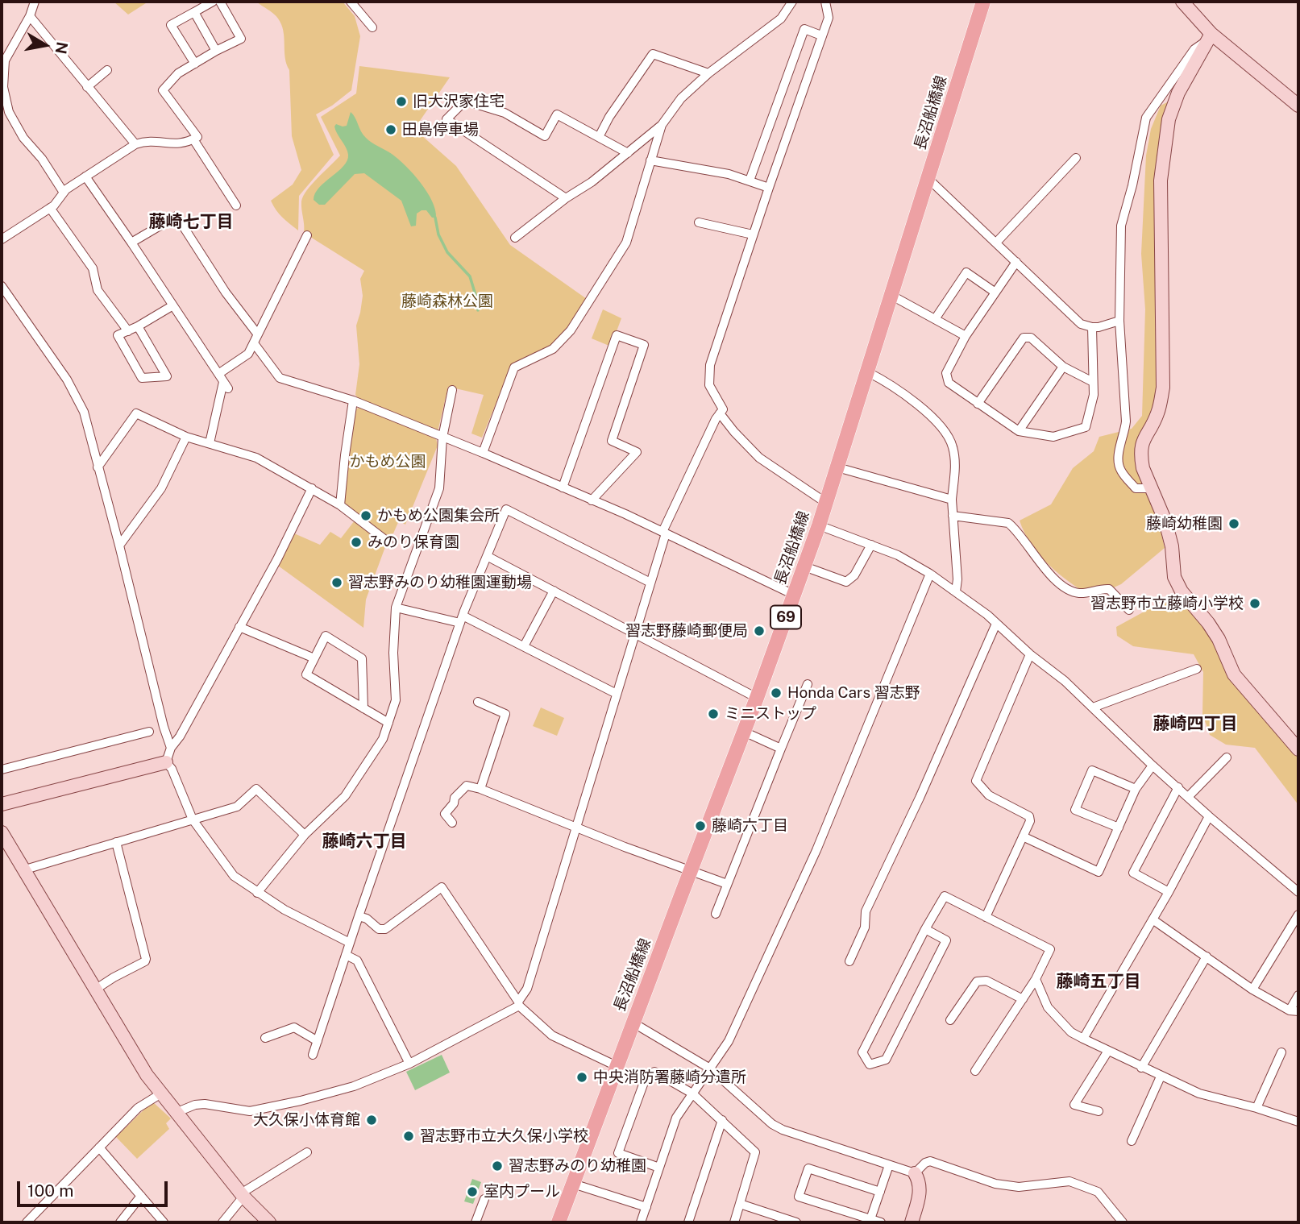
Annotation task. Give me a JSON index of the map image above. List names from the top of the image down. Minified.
{"streets":{"main road":["長沼船橋線","69"]},"districts":["藤崎七丁目","藤崎四丁目","藤崎六丁目","藤崎五丁目"],"parks":["藤崎森林公園","かもめ公園"],"places":["旧大沢家住宅","田島停車場","かもめ公園集会所","藤崎幼稚園","みのり保育園","習志野みのり幼稚園運動場","習志野市立藤崎小学校","習志野藤崎郵便局","Honda Cars 習志野","ミニストップ","藤崎六丁目","中央消防署藤崎分遣所","大久保小体育館","習志野市立大久保小学校","習志野みのり幼稚園","室内プール"],"scale_bar":"100 m","north":"right"}
